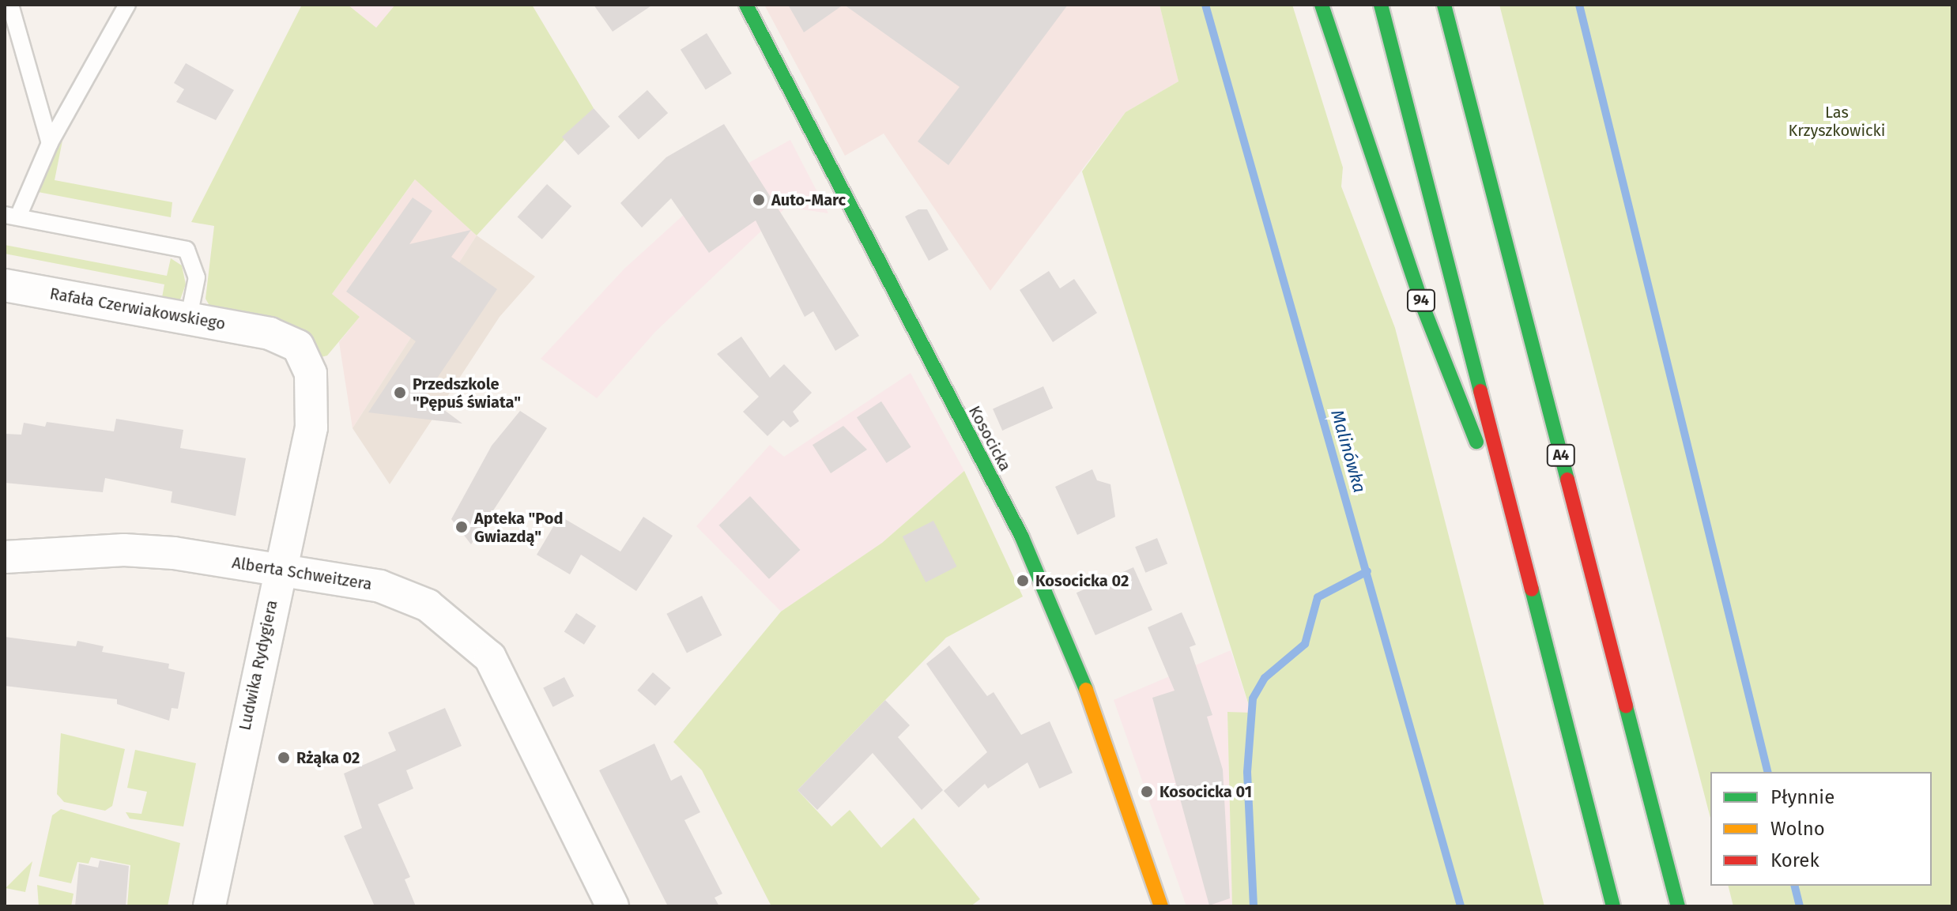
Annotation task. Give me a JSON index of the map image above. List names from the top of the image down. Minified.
{"streets":{"main road":["94","Kosocicka","A4"],"street":["Rafała Czerwiakowskiego","Alberta Schweitzera","Ludwika Rydygiera"]},"crossings":[["Rafała Czerwiakowskiego","Ludwika Rydygiera"],["Alberta Schweitzera","Ludwika Rydygiera"]],"water":["Malinówka"],"parks":["Las Krzyszkowicki"],"places":["Auto-Marc","Przedszkole \"Pępuś świata\"","Apteka \"Pod Gwiazdą\"","Kosocicka 02","Rżąka 02","Kosocicka 01"],"legend":["Płynnie","Wolno","Korek"]}
